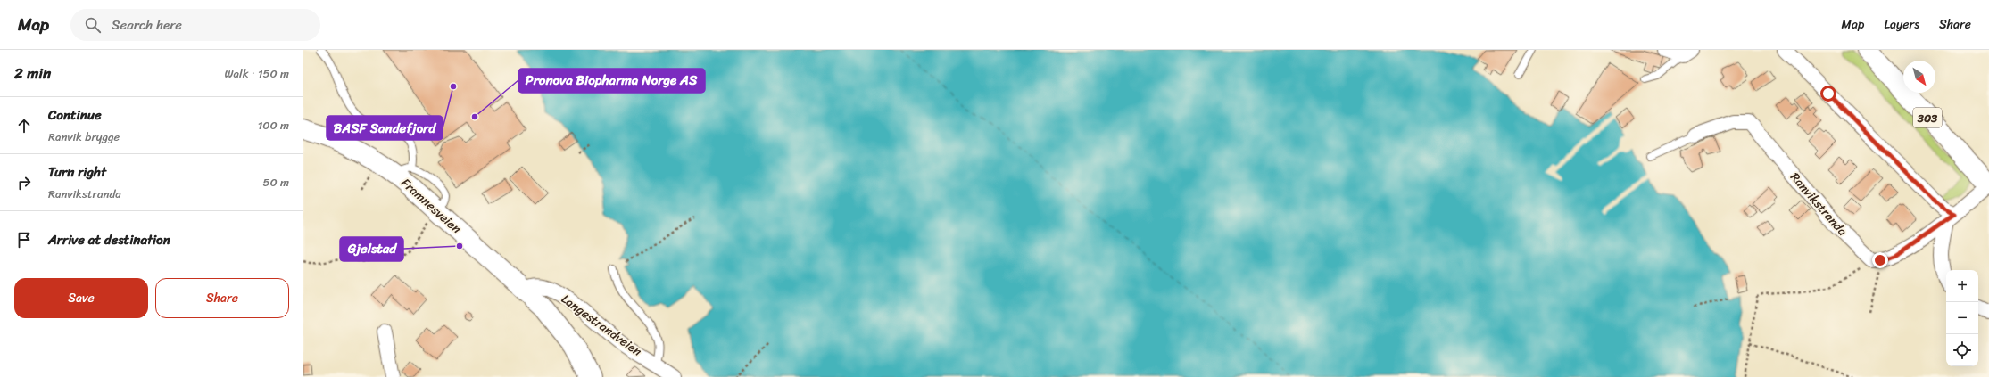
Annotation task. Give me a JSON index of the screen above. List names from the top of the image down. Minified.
{"streets":{"main road":["303","Framnesveien"],"street":["Ranvikstranda","Langestrandveien"]},"crossings":[["Framnesveien","Langestrandveien"]],"places":["BASF Sandefjord","Pronova Biopharma Norge AS","Gjelstad"],"north":"bottom right","page":{"header":"Map","search":"Search here","nav":["Map","Layers","Share"],"heading":["2 min","Walk · 150 m"],"list":[["Continue","Ranvik brygge","100 m"],["Turn right","Ranvikstranda","50 m"],"Arrive at destination"],"buttons":["Save","Share"],"map_buttons":["+","−"]}}
